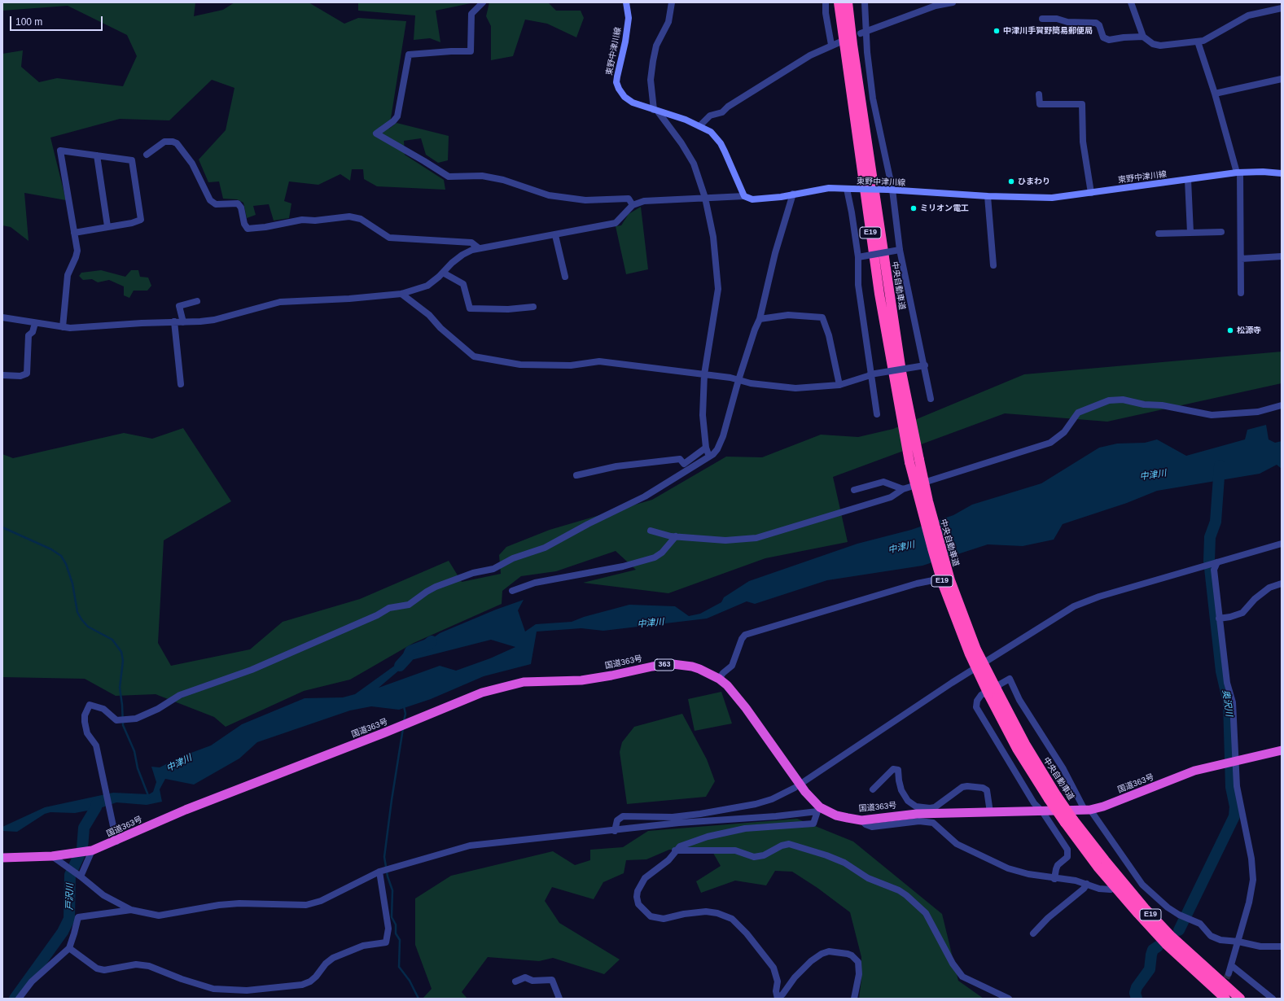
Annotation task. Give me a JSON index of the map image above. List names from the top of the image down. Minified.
{"streets":{"highway":["E19","中央自動車道","国道363号","363"],"main road":["東野中津川線"]},"water":["中津川","奥沢川","戸沢川"],"places":["中津川手賀野簡易郵便局","ひまわり","ミリオン電工","松源寺"],"scale_bar":"100 m"}
